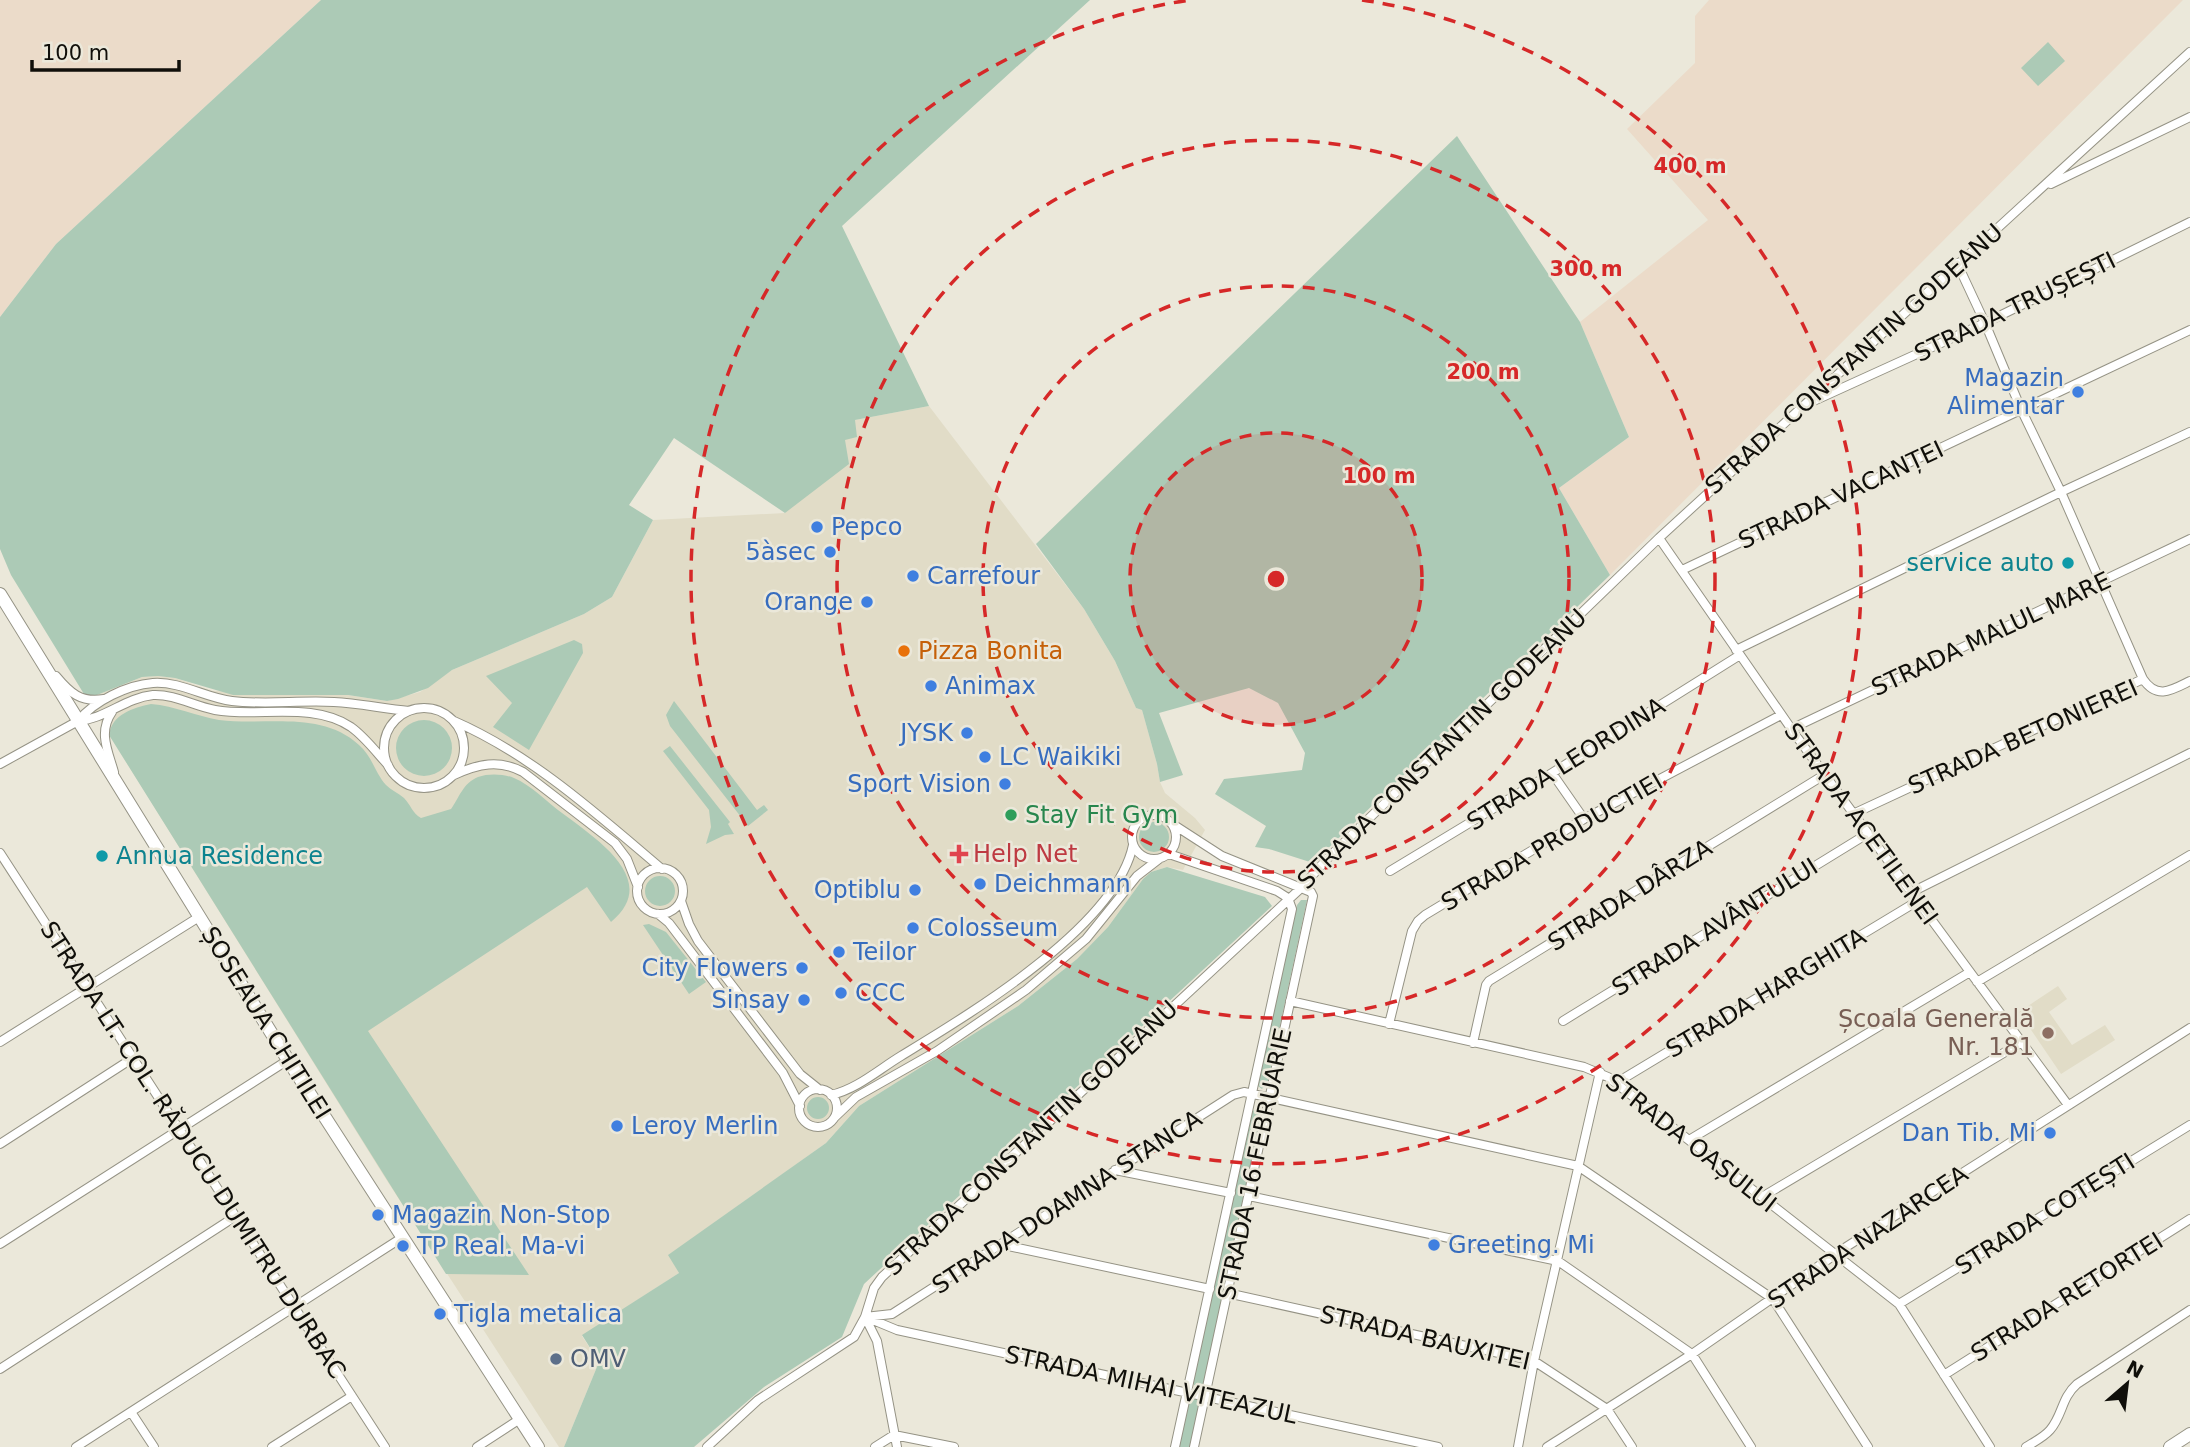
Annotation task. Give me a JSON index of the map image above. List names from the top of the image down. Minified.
{"streets":{"main road":["ȘOSEAUA CHITILEI"],"street":["STRADA TRUȘEȘTI","STRADA CONSTANTIN GODEANU","STRADA VACANȚEI","STRADA MALUL MARE","STRADA BETONIEREI","STRADA LEORDINA","STRADA ACETILENEI","STRADA PRODUCTIEI","STRADA DÂRZA","STRADA AVÂNTULUI","STRADA HARGHITA","STRADA OAȘULUI","STRADA LT. COL. RĂDUCU DUMITRU DURBAC","STRADA 16 FEBRUARIE","STRADA DOAMNA STANCA","STRADA COTEȘTI","STRADA NAZARCEA","STRADA RETORTEI","STRADA BAUXITEI","STRADA MIHAI VITEAZUL"]},"crossings":[["STRADA TRUȘEȘTI","STRADA CONSTANTIN GODEANU"],["STRADA CONSTANTIN GODEANU","STRADA ACETILENEI"],["STRADA CONSTANTIN GODEANU","STRADA 16 FEBRUARIE"],["STRADA CONSTANTIN GODEANU","STRADA DOAMNA STANCA"],["STRADA CONSTANTIN GODEANU","STRADA MIHAI VITEAZUL"],["STRADA VACANȚEI","STRADA ACETILENEI"],["STRADA MALUL MARE","STRADA ACETILENEI"],["STRADA BETONIEREI","STRADA ACETILENEI"],["STRADA LEORDINA","STRADA ACETILENEI"],["STRADA ACETILENEI","STRADA PRODUCTIEI"],["STRADA ACETILENEI","STRADA DÂRZA"],["STRADA ACETILENEI","STRADA AVÂNTULUI"],["STRADA ACETILENEI","STRADA HARGHITA"],["STRADA ACETILENEI","STRADA NAZARCEA"],["STRADA PRODUCTIEI","STRADA OAȘULUI"],["STRADA DÂRZA","STRADA OAȘULUI"],["STRADA HARGHITA","STRADA OAȘULUI"],["STRADA OAȘULUI","STRADA 16 FEBRUARIE"],["STRADA OAȘULUI","STRADA COTEȘTI"],["STRADA OAȘULUI","STRADA NAZARCEA"],["STRADA OAȘULUI","STRADA RETORTEI"],["STRADA 16 FEBRUARIE","STRADA DOAMNA STANCA"],["STRADA 16 FEBRUARIE","STRADA BAUXITEI"],["STRADA 16 FEBRUARIE","STRADA MIHAI VITEAZUL"],["STRADA DOAMNA STANCA","STRADA MIHAI VITEAZUL"],["STRADA NAZARCEA","STRADA BAUXITEI"]],"places":{"other":["Magazin Alimentar","Pepco","5àsec","service auto","Carrefour","Orange","Pizza Bonita","Animax","JYSK","LC Waikiki","Sport Vision","Stay Fit Gym","Annua Residence","Deichmann","Optiblu","Colosseum","Teilor","City Flowers","CCC","Sinsay","Școala Generală Nr. 181","Leroy Merlin","Dan Tib. Mi","Magazin Non-Stop","Greeting. Mi","TP Real. Ma-vi","Tigla metalica","OMV"],"health":["Help Net"]},"scale_bar":"100 m","north":"top right","rings":["400 m","300 m","200 m","100 m"]}
